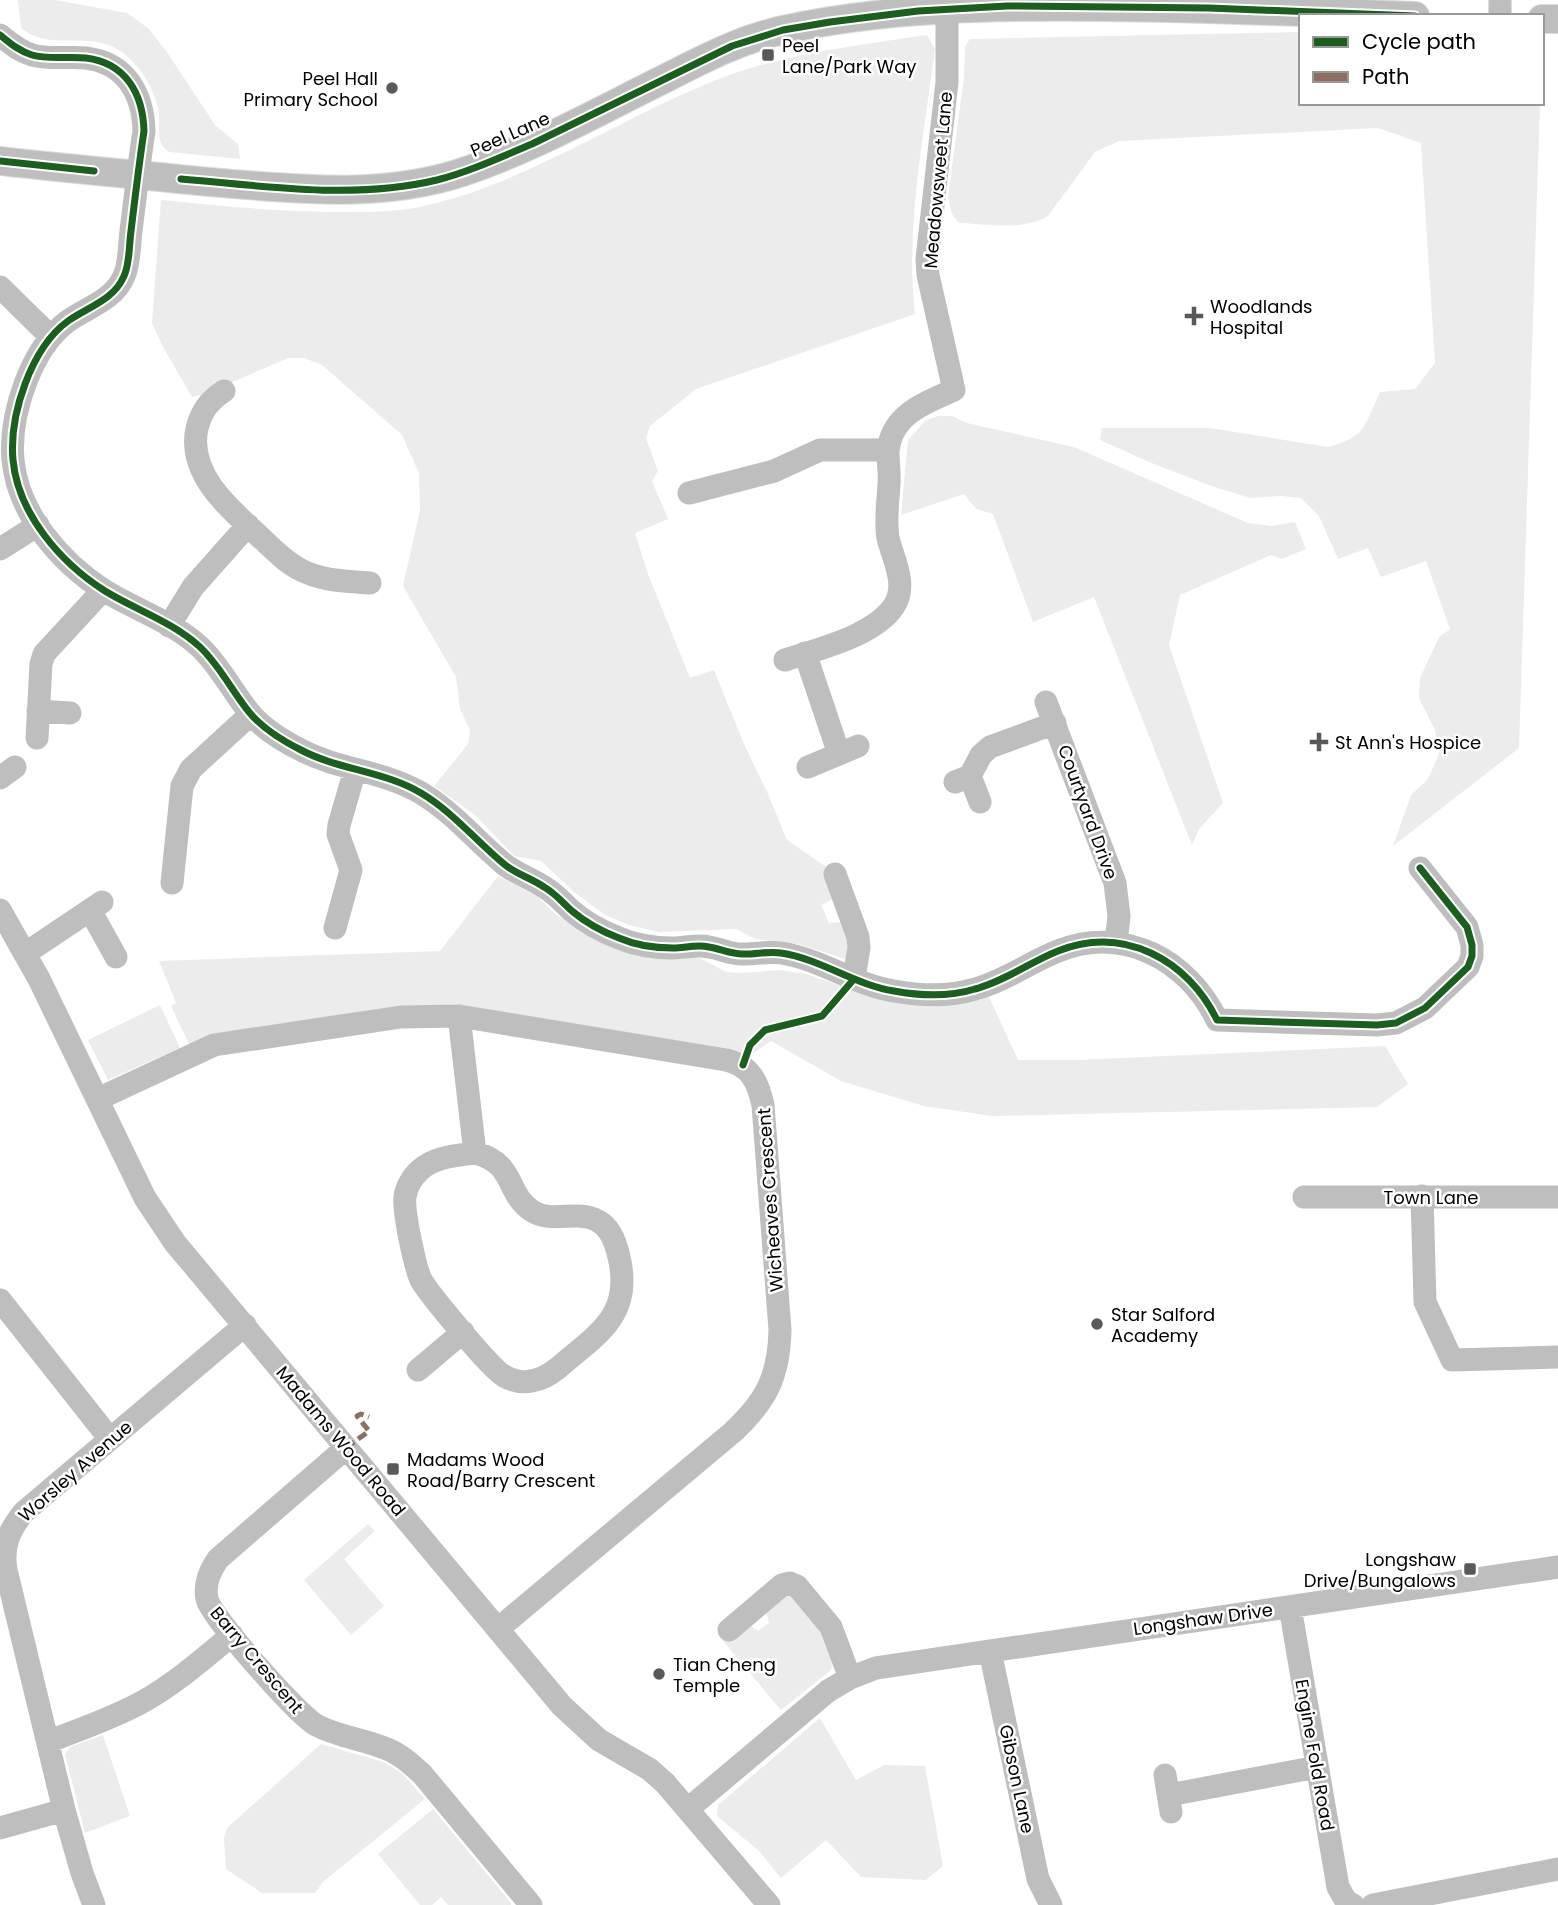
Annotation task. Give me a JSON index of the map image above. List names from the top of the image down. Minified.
{"streets":{"main road":["Peel Lane"],"street":["Meadowsweet Lane","Courtyard Drive","Town Lane","Wicheaves Crescent","Madams Wood Road","Worsley Avenue","Longshaw Drive","Barry Crescent","Engine Fold Road","Gibson Lane"]},"crossings":[["Peel Lane","Meadowsweet Lane"],["Wicheaves Crescent","Madams Wood Road"],["Madams Wood Road","Worsley Avenue"],["Madams Wood Road","Longshaw Drive"],["Madams Wood Road","Barry Crescent"],["Longshaw Drive","Engine Fold Road"],["Longshaw Drive","Gibson Lane"]],"places":{"transit":["Peel Lane/Park Way","Madams Wood Road/Barry Crescent","Longshaw Drive/Bungalows"],"other":["Peel Hall Primary School","Star Salford Academy","Tian Cheng Temple"],"health":["Woodlands Hospital","St Ann's Hospice"]},"legend":["Cycle path","Path"]}
